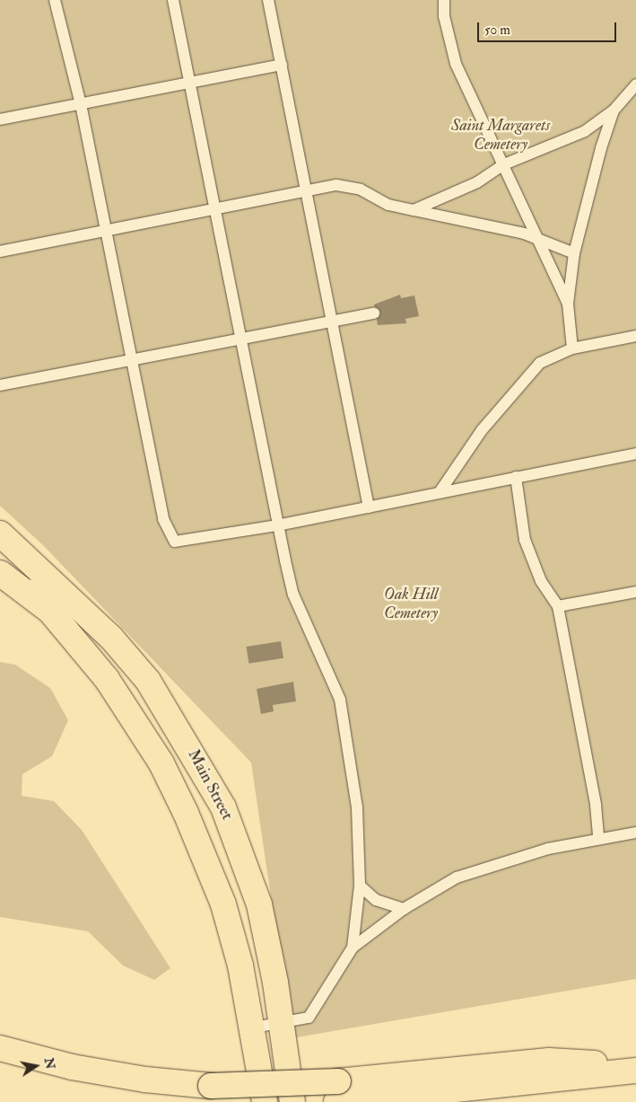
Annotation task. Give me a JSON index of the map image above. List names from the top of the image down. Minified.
{"streets":{"main road":["Main Street"]},"parks":["Saint Margarets Cemetery","Oak Hill Cemetery"],"scale_bar":"50 m","north":"right"}
